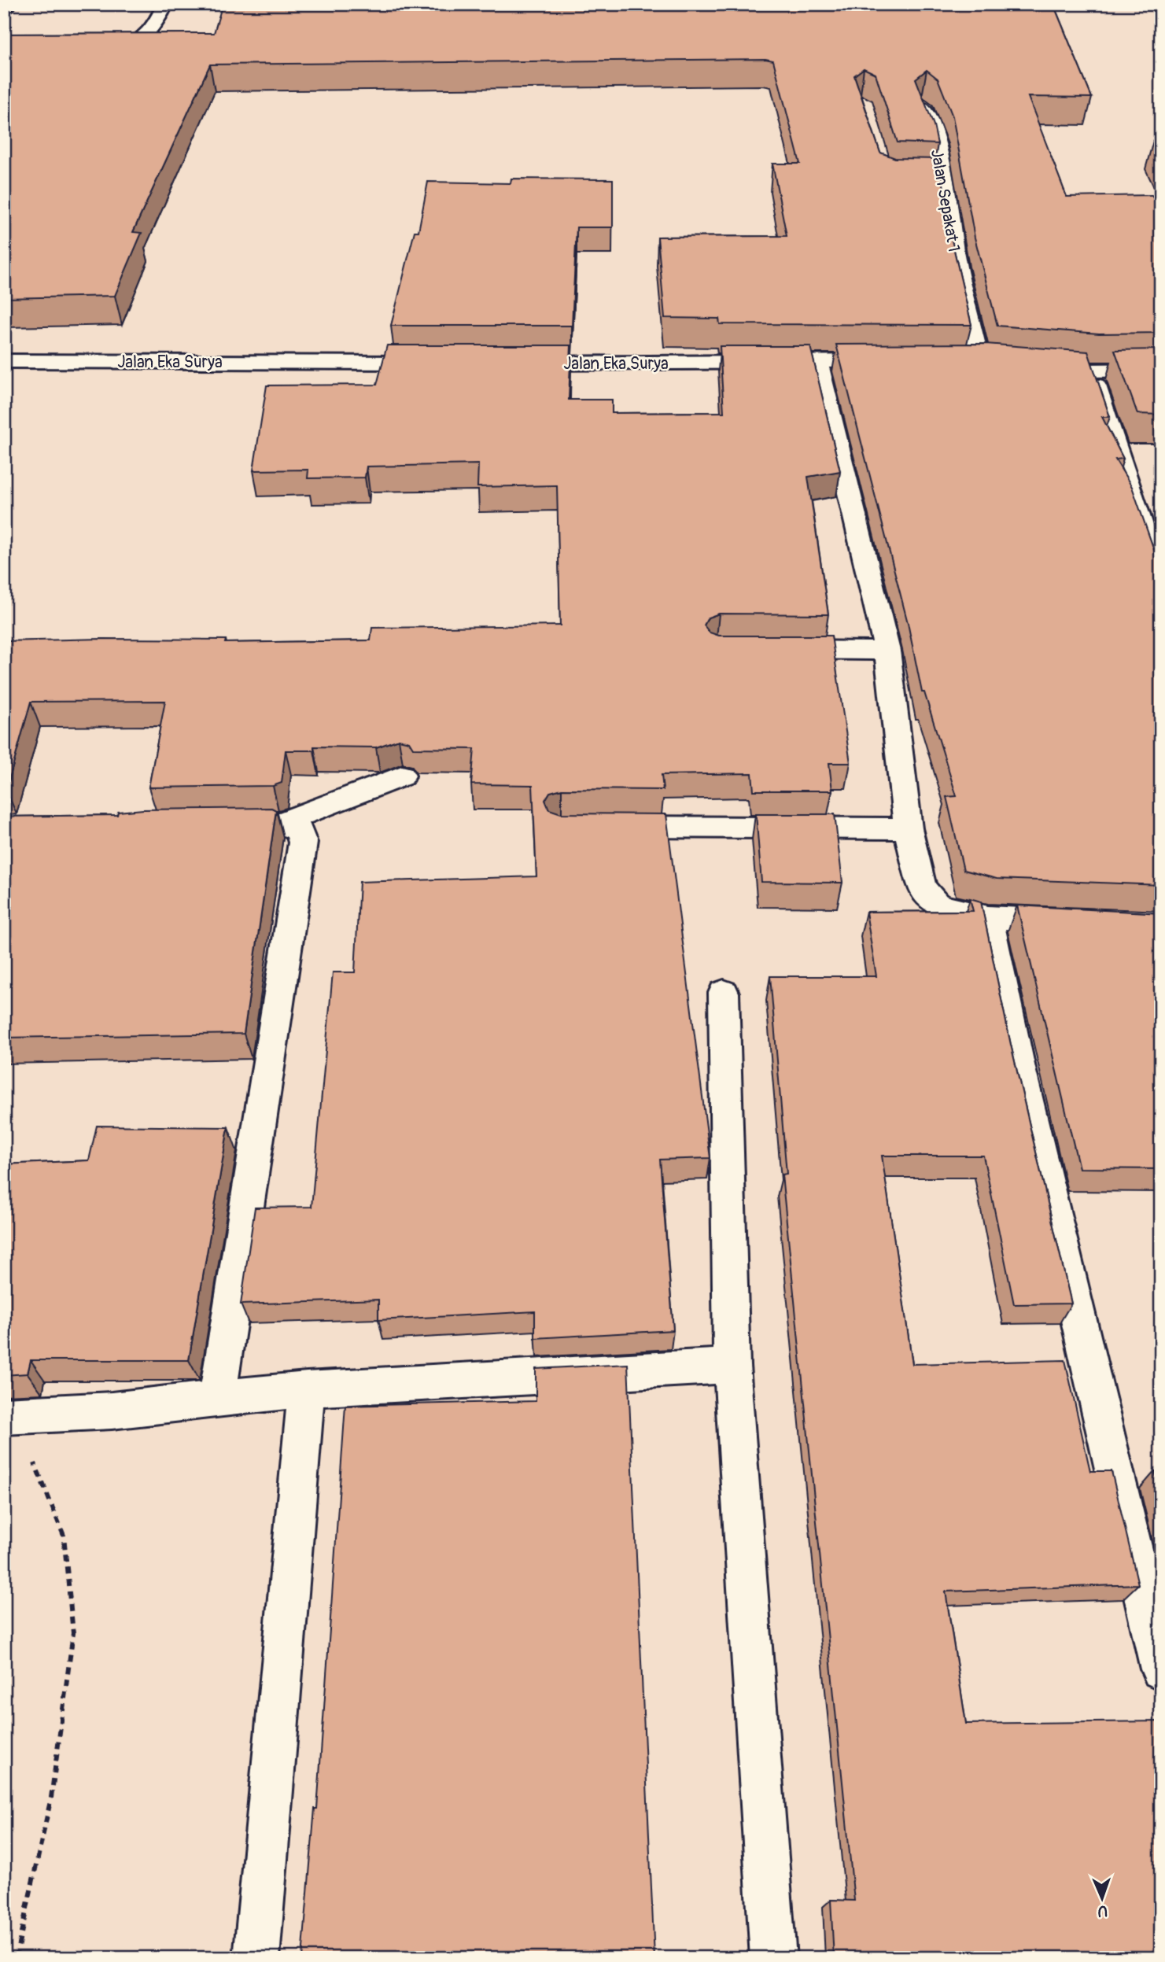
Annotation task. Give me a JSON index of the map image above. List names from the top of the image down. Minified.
{"streets":{"street":["Jalan Sepakat 1","Jalan Eka Surya"]},"north":"bottom"}
